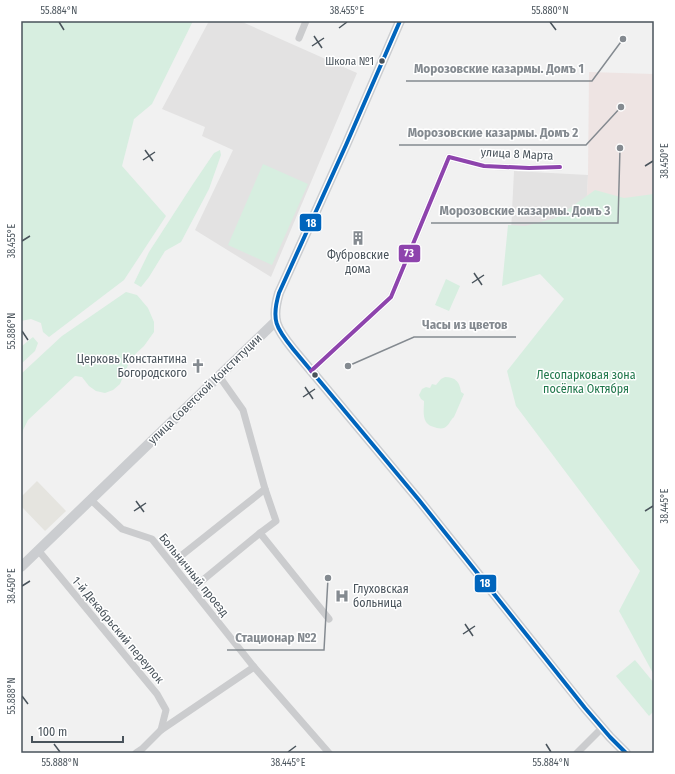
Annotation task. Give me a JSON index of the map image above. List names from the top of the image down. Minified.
{"streets":{"street":["улица 8 Марта","улица Советской Конституции","Больничный проезд","1-й Декабрьский переулок"]},"crossings":[["улица Советской Конституции","Больничный проезд"],["улица Советской Конституции","1-й Декабрьский переулок"]],"parks":["Лесопарковая зона посёлка Октября"],"places":{"other":["Морозовские казармы. Домъ 1","Школа №1","Морозовские казармы. Домъ 2","Морозовские казармы. Домъ 3","Часы из цветов","Стационар №2"],"building":["Фубровские дома"],"church":["Церковь Константина Богородского"],"hospital":["Глуховская больница"]},"lines":["transit line 18","transit line 73"],"scale_bar":"100 m","coordinates":["55.884°N","38.455°E","55.880°N","38.450°E","55.886°N","38.445°E","55.888°N"]}
